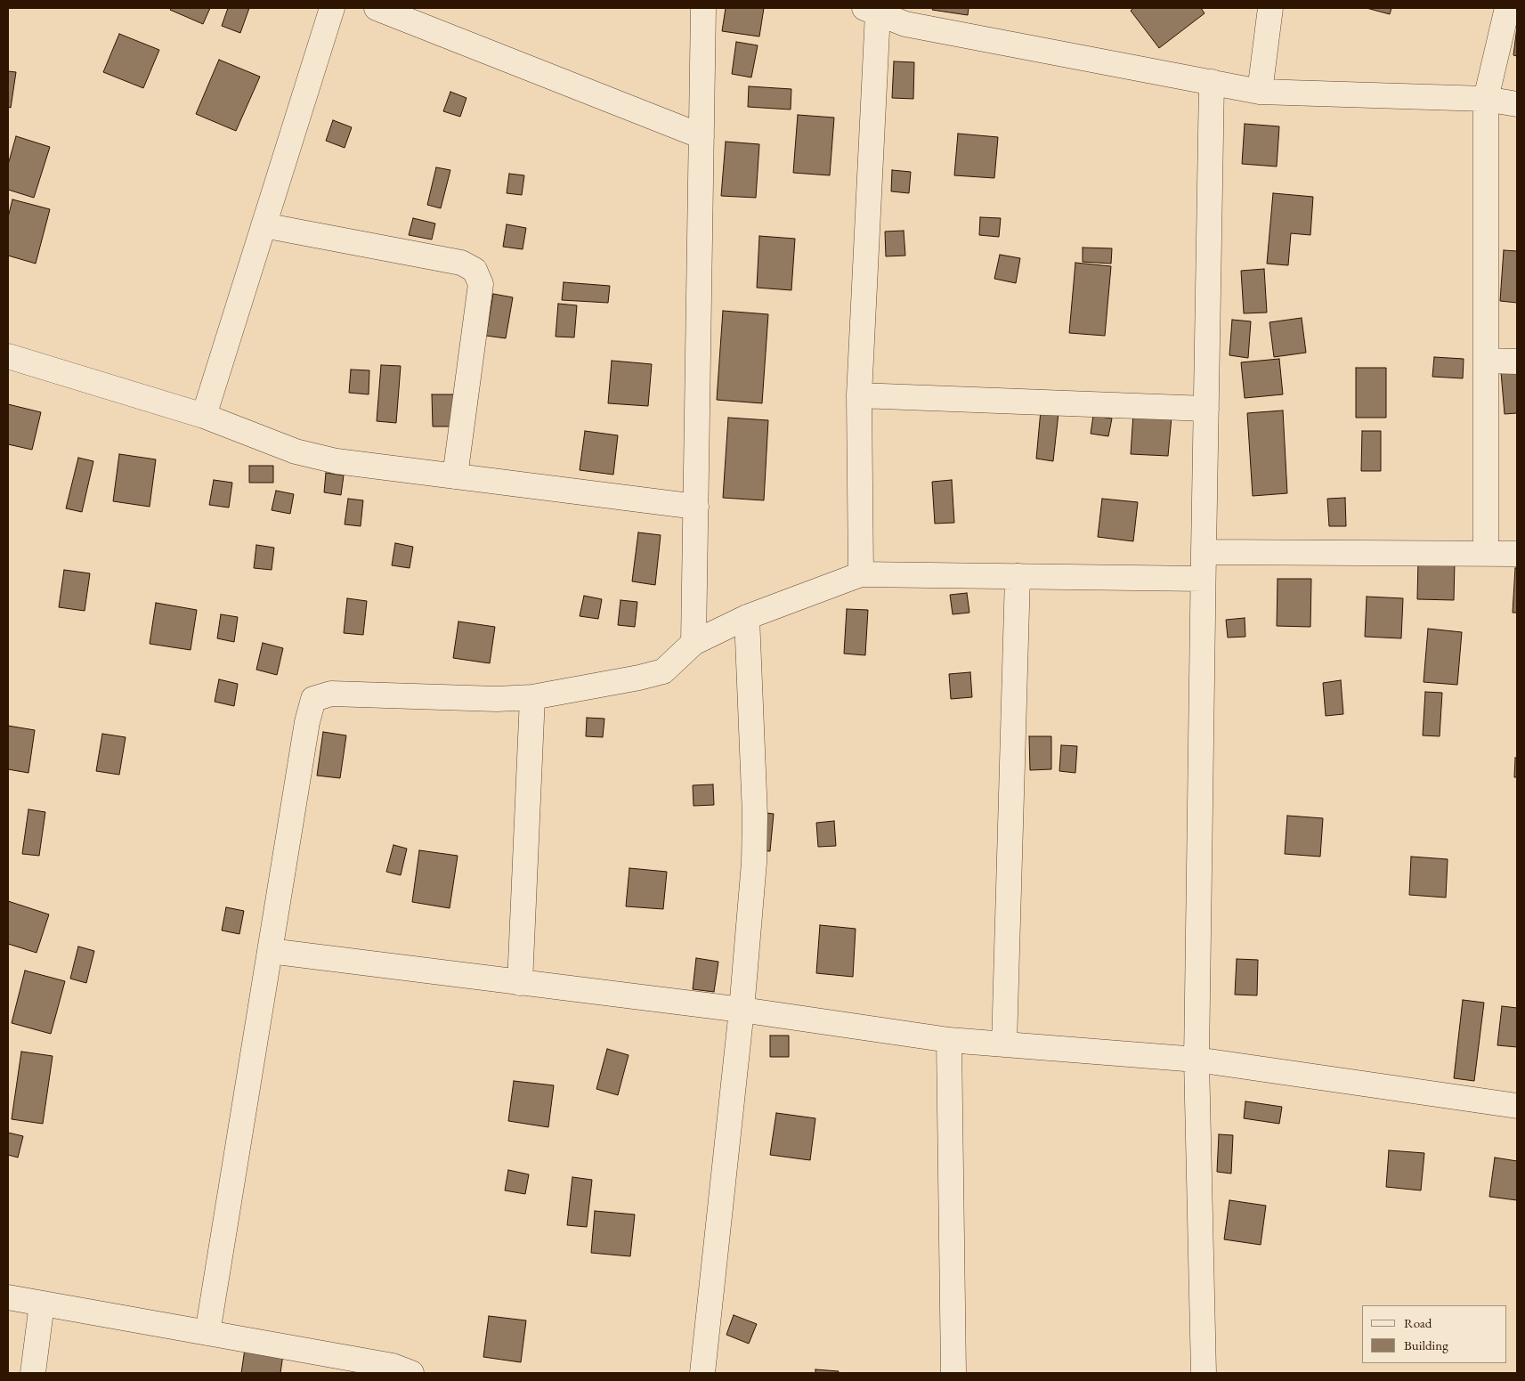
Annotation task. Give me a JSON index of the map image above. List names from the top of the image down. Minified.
{"legend":["Road","Building"]}
